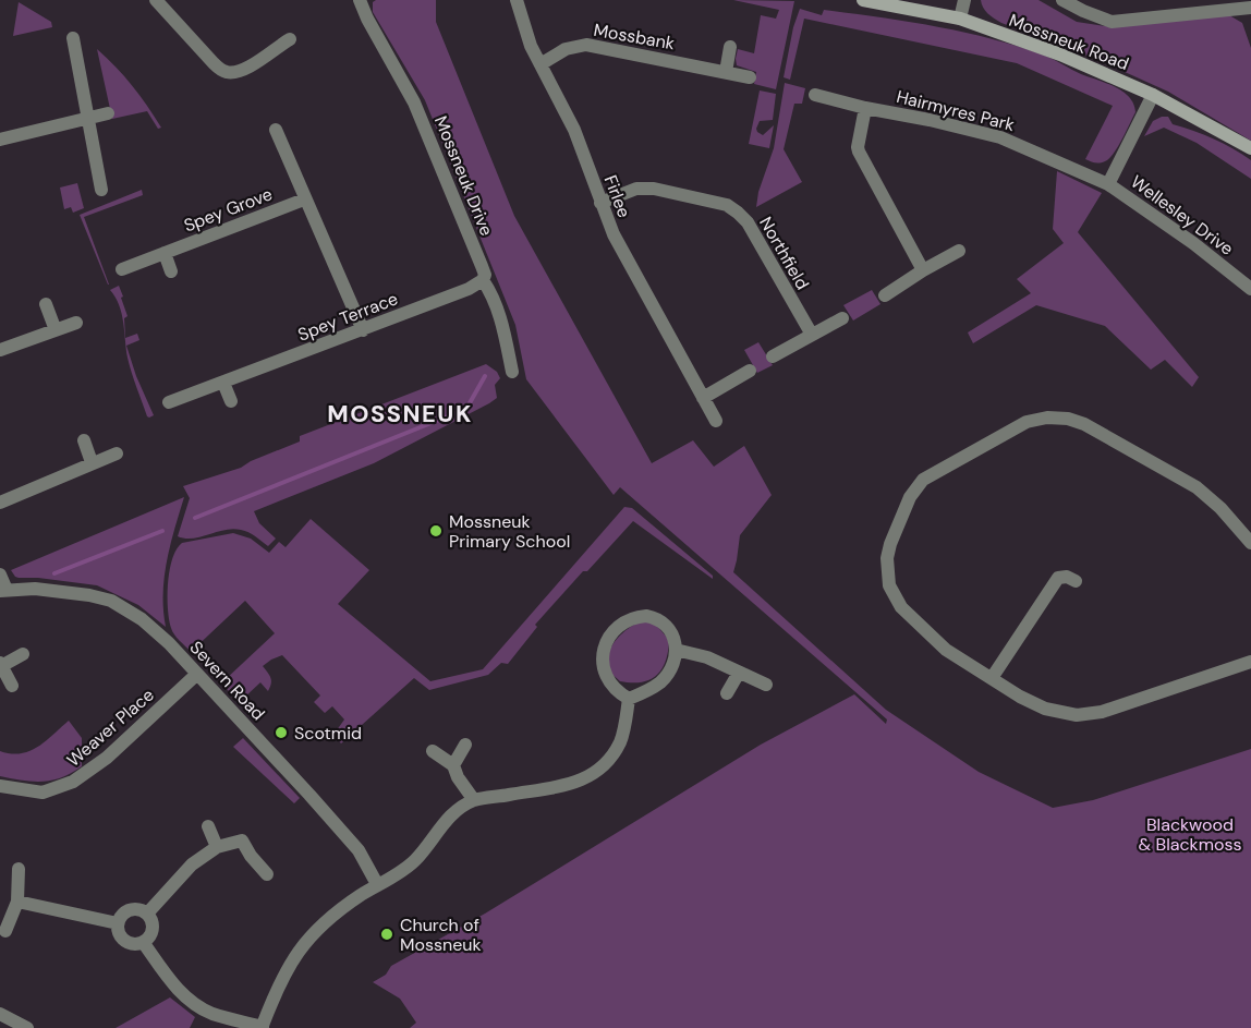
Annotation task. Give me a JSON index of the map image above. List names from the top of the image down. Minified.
{"streets":{"street":["Mossbank","Mossneuk Road","Hairmyres Park","Mossneuk Drive","Firlee","Spey Grove","Wellesley Drive","Northfield","Spey Terrace","Severn Road","Weaver Place"]},"crossings":[["Mossbank","Firlee"],["Mossneuk Road","Wellesley Drive"],["Hairmyres Park","Wellesley Drive"],["Mossneuk Drive","Spey Terrace"],["Firlee","Northfield"],["Severn Road","Weaver Place"]],"districts":["MOSSNEUK"],"parks":["Blackwood & Blackmoss"],"places":["Mossneuk Primary School","Scotmid","Church of Mossneuk"]}
